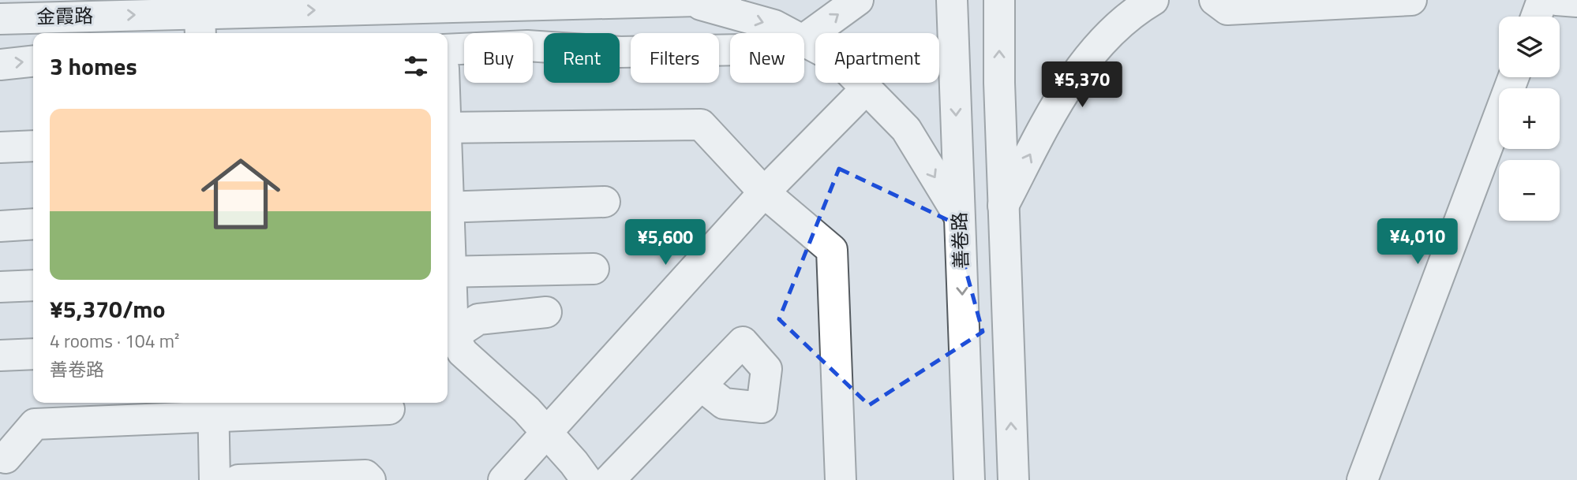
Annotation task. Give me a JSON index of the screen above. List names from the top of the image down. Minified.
{"streets":{"main road":["金霞路","善卷路"]},"page":{"map_buttons":["+","−"],"chip":["Buy","Rent","Filters","New","Apartment"],"heading":"3 homes","price":["¥5,370","¥4,010","¥5,600"],"list":[{"name":"¥5,370/mo","note":"4 rooms · 104 m² · 善卷路"}]}}
